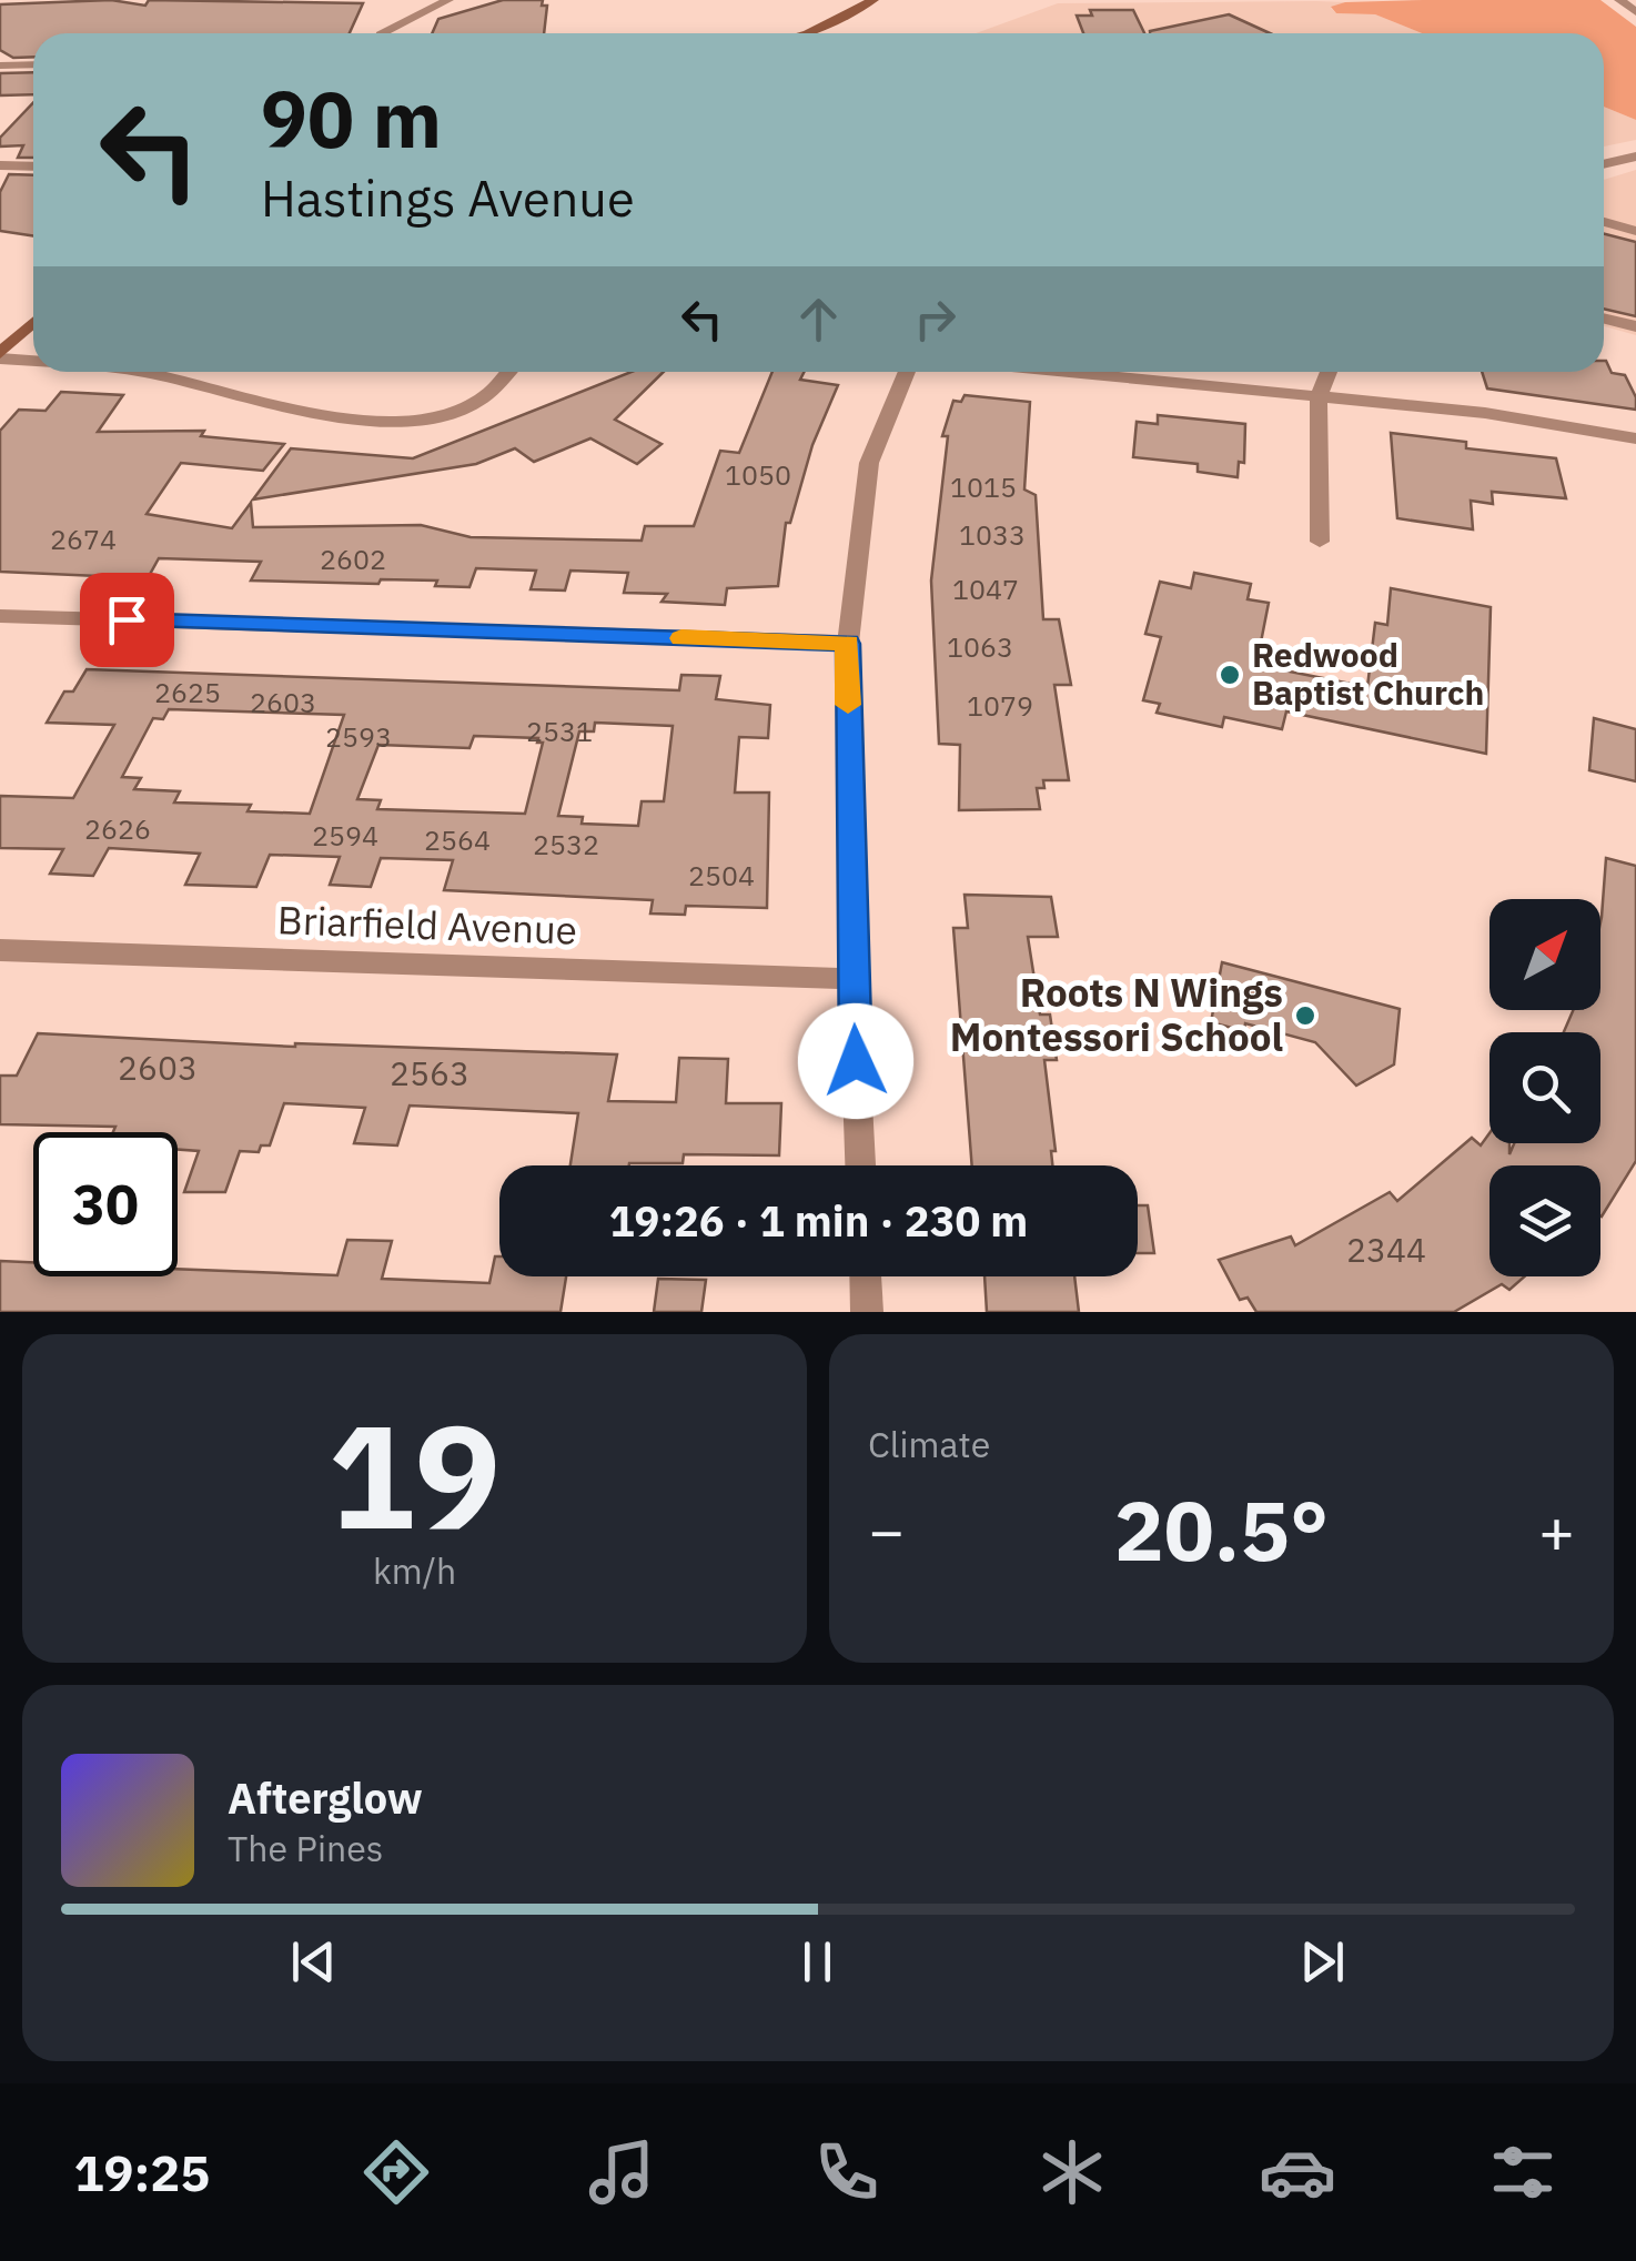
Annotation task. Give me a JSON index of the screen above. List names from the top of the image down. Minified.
{"streets":{"street":["Briarfield Avenue"]},"places":["Redwood Baptist Church","Roots N Wings Montessori School"],"house_numbers":["1050","1015","1033","2674","2602","1047","1063","2625","2603","1079","2531","2593","2626","2594","2564","2532","2504","2603","2563","2344"],"north":"top right","page":{"turn":["90 m","Hastings Avenue"],"limit":"30","trip":"19:26 · 1 min · 230 m","tile":[["19","km/h"],"Climate"],"heat":["−","20.5°","+"],"song":["Afterglow","The Pines"],"tabs":"19:25"}}
